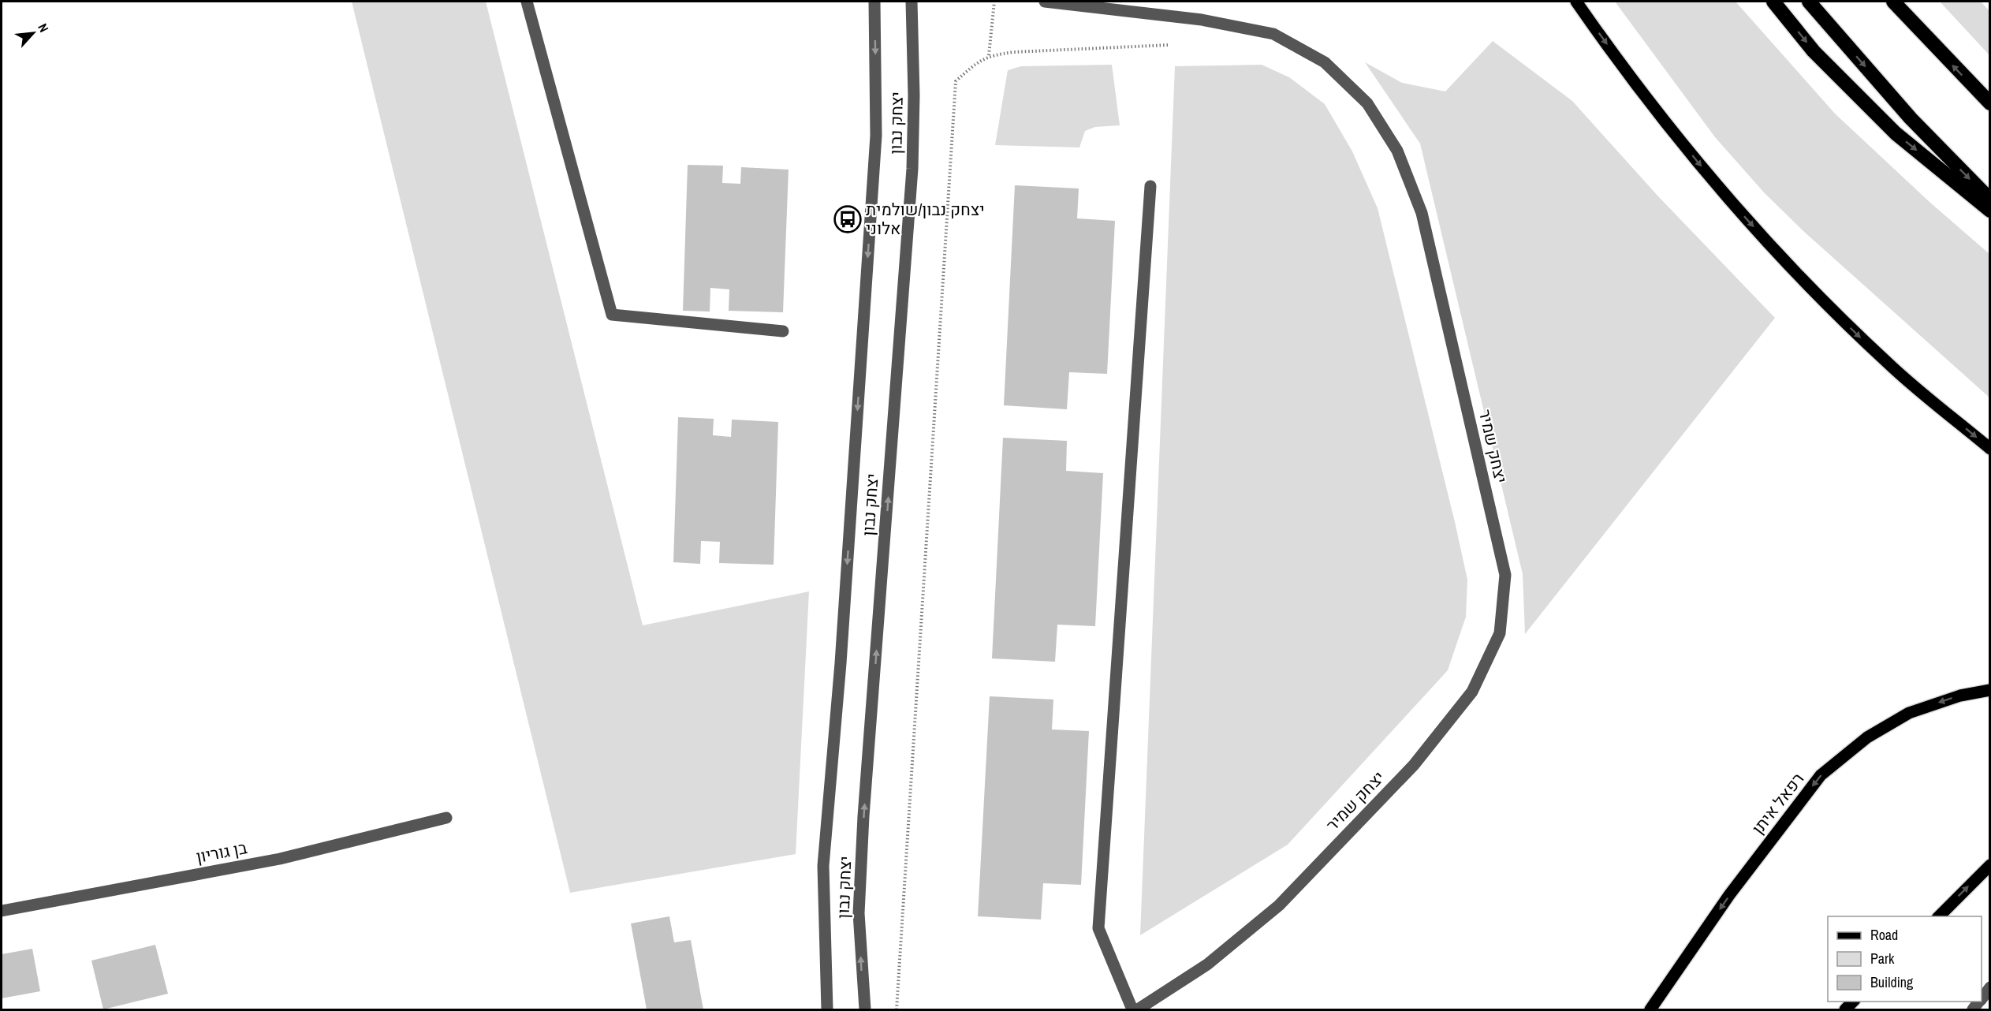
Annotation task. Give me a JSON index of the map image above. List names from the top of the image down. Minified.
{"streets":{"main road":["רפאל איתן"],"street":["יצחק נבון","יצחק שמיר","בן גוריון"]},"one_way":["רפאל איתן"],"places":{"bus stop":["יצחק נבון/שולמית אלוני"]},"legend":["Road","Park","Building"],"north":"top right"}
